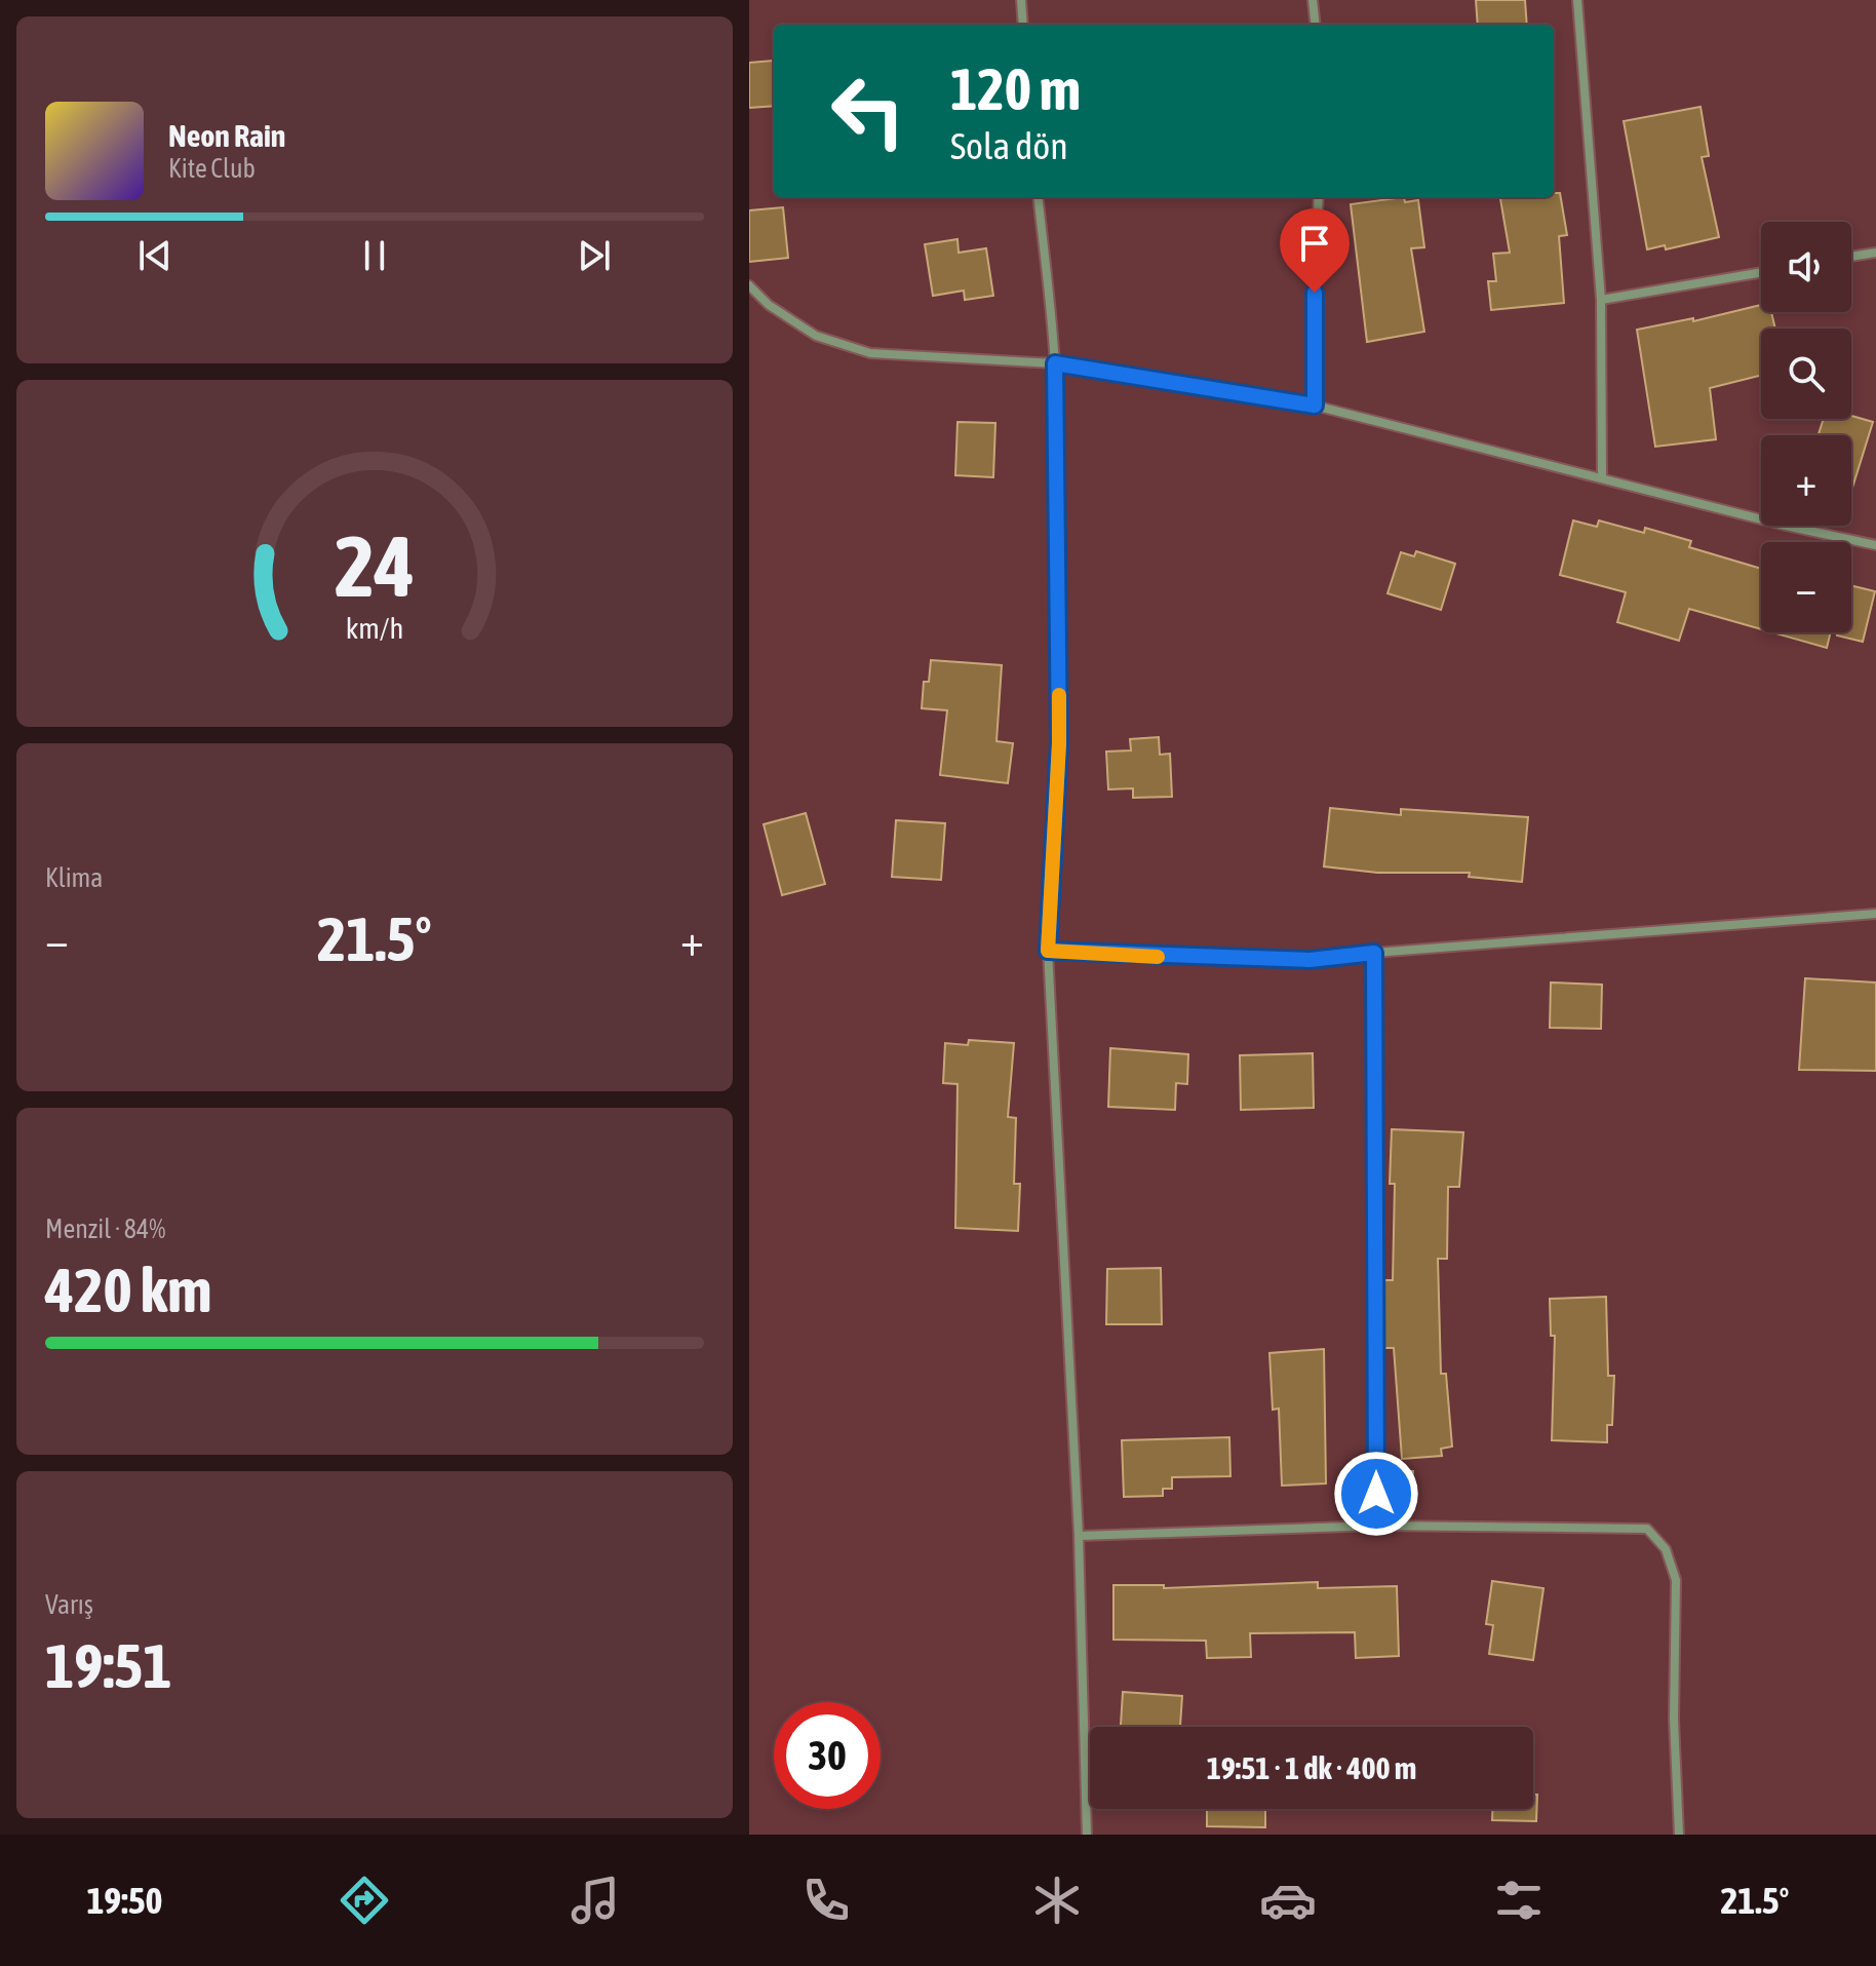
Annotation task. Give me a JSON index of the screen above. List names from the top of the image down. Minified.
{"page":{"turn":["120 m","Sola dön"],"song":["Neon Rain","Kite Club"],"map_buttons":["+","−"],"tile":["Klima",["Menzil · 84%","420 km"],["Varış","19:51"]],"heat":["−","21.5°","+"],"limit":"30","trip":"19:51 · 1 dk · 400 m","tabs":["19:50","21.5°"],"gauge":["24","km/h"]}}
